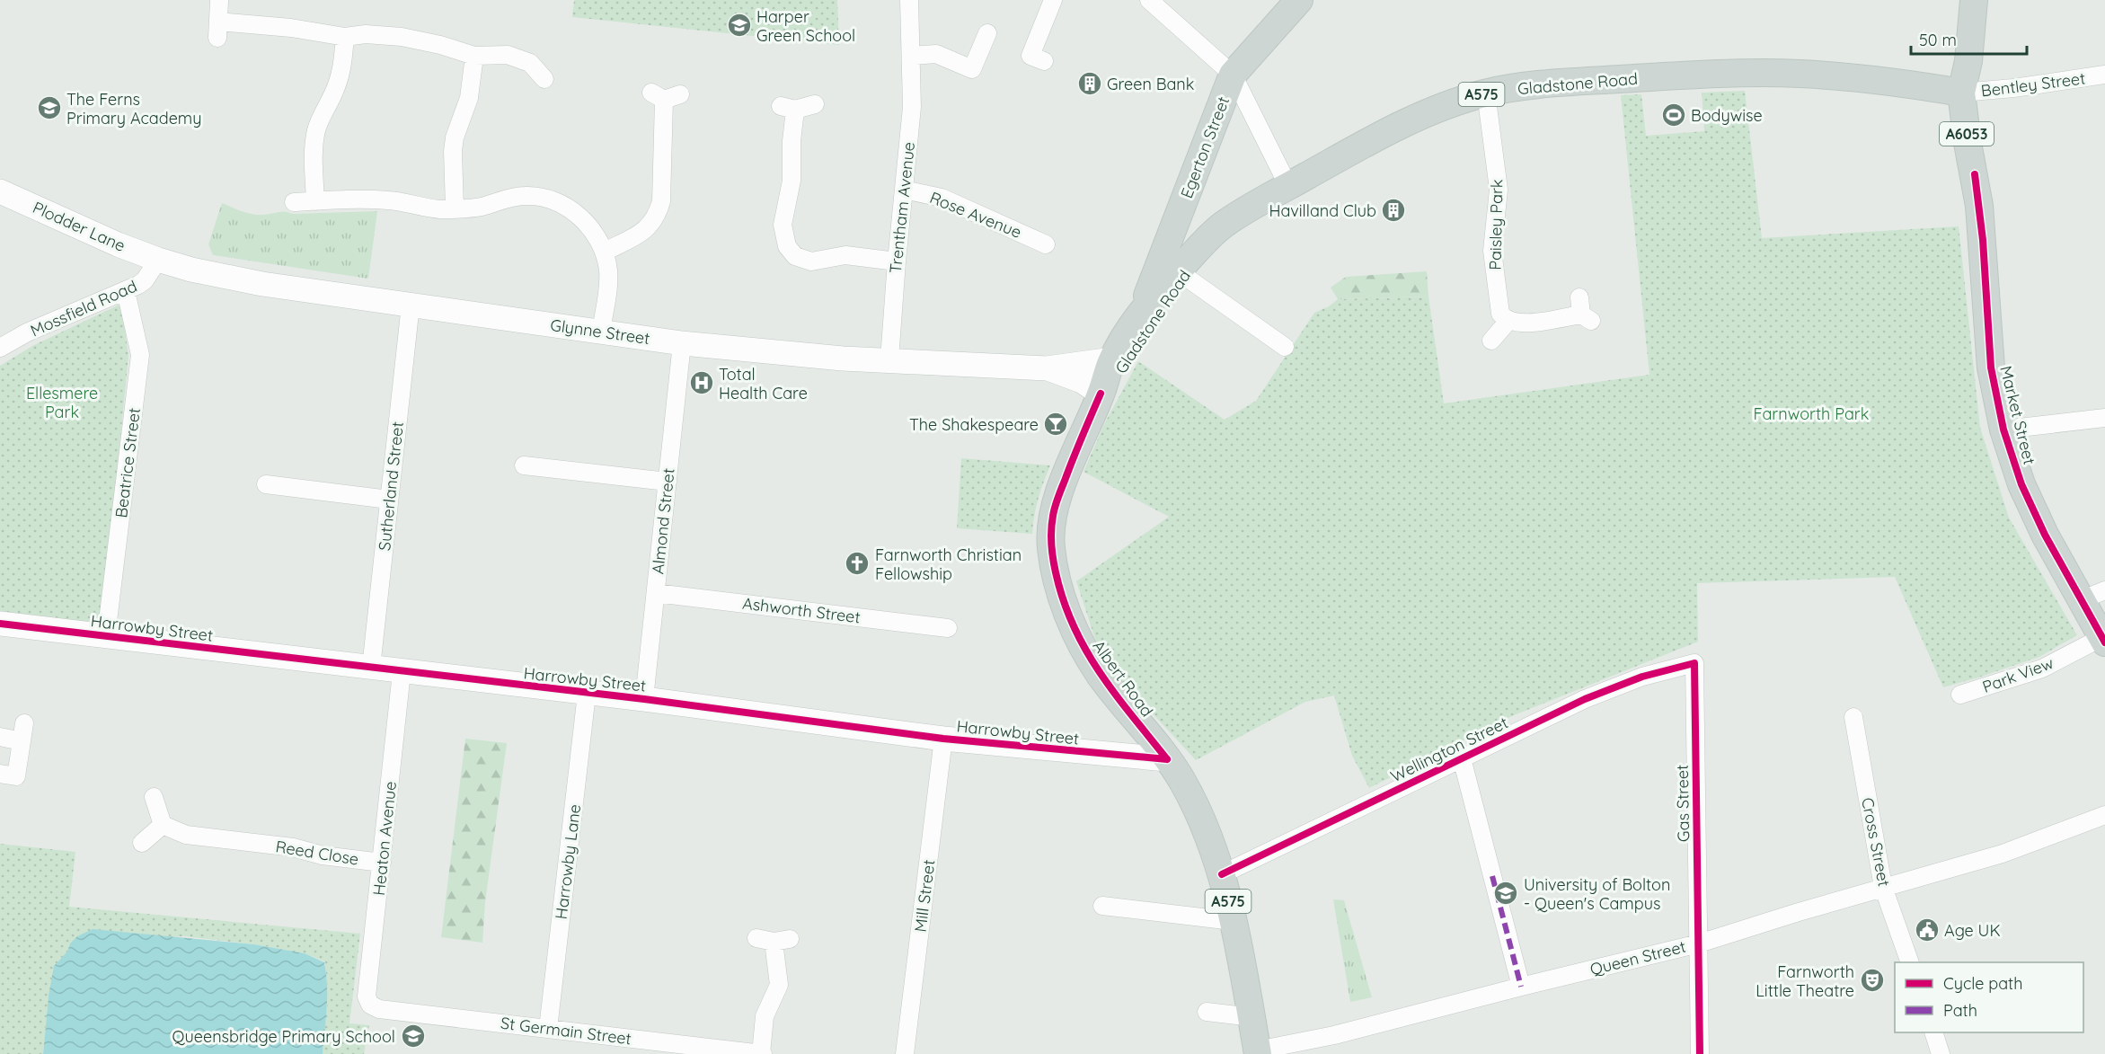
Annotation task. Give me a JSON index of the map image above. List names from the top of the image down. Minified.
{"streets":{"main road":["Gladstone Road","A575","A6053","Egerton Street","Market Street","Albert Road"],"street":["Bentley Street","Trentham Avenue","Rose Avenue","Paisley Park","Plodder Lane","Mossfield Road","Glynne Street","Beatrice Street","Sutherland Street","Almond Street","Ashworth Street","Harrowby Street","Park View","Wellington Street","Gas Street","Heaton Avenue","Cross Street","Reed Close","Harrowby Lane","Mill Street","Queen Street","St Germain Street"]},"crossings":[["Gladstone Road","Bentley Street"],["Gladstone Road","A575"],["Gladstone Road","A6053"],["Gladstone Road","Egerton Street"],["Gladstone Road","Paisley Park"],["Gladstone Road","Glynne Street"],["Gladstone Road","Market Street"],["Gladstone Road","Albert Road"],["Bentley Street","A6053"],["Bentley Street","Market Street"],["A575","Egerton Street"],["A575","Glynne Street"],["A575","Albert Road"],["A6053","Market Street"],["Trentham Avenue","Rose Avenue"],["Trentham Avenue","Glynne Street"],["Plodder Lane","Mossfield Road"],["Plodder Lane","Glynne Street"],["Mossfield Road","Glynne Street"],["Mossfield Road","Beatrice Street"],["Glynne Street","Sutherland Street"],["Glynne Street","Almond Street"],["Glynne Street","Albert Road"],["Market Street","Park View"],["Beatrice Street","Harrowby Street"],["Sutherland Street","Harrowby Street"],["Almond Street","Ashworth Street"],["Almond Street","Harrowby Street"],["Harrowby Street","Albert Road"],["Harrowby Street","Heaton Avenue"],["Harrowby Street","Harrowby Lane"],["Harrowby Street","Mill Street"],["Albert Road","Wellington Street"],["Albert Road","Queen Street"],["Wellington Street","Gas Street"],["Gas Street","Queen Street"],["Heaton Avenue","Reed Close"],["Heaton Avenue","St Germain Street"],["Cross Street","Queen Street"],["Harrowby Lane","St Germain Street"]],"parks":["Ellesmere Park","Farnworth Park"],"places":{"school or university":["Harper Green School","The Ferns Primary Academy","University of Bolton - Queen's Campus","Queensbridge Primary School"],"building":["Green Bank","Havilland Club"],"sports":["Bodywise"],"hospital":["Total Health Care"],"bar":["The Shakespeare"],"church":["Farnworth Christian Fellowship"],"public building":["Age UK"],"theatre":["Farnworth Little Theatre"]},"legend":["Cycle path","Path"],"scale_bar":"50 m"}
